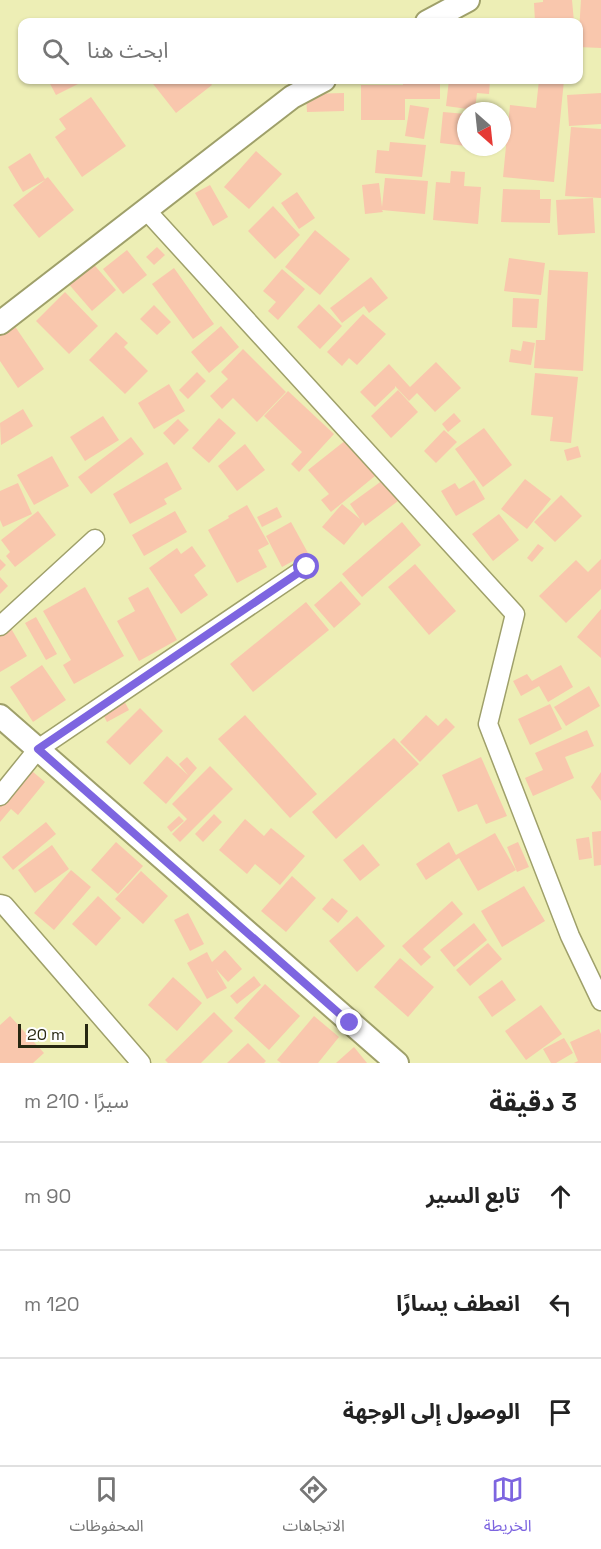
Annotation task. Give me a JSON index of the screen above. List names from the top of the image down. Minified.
{"scale_bar":"20 m","north":"bottom right","page":{"search":"ابحث هنا","scale":"20 m","heading":["3 دقيقة","سيرًا · 210 m"],"list":[["تابع السير","90 m"],["انعطف يسارًا","120 m"],"الوصول إلى الوجهة"],"nav":["الخريطة","الاتجاهات","المحفوظات"]}}
